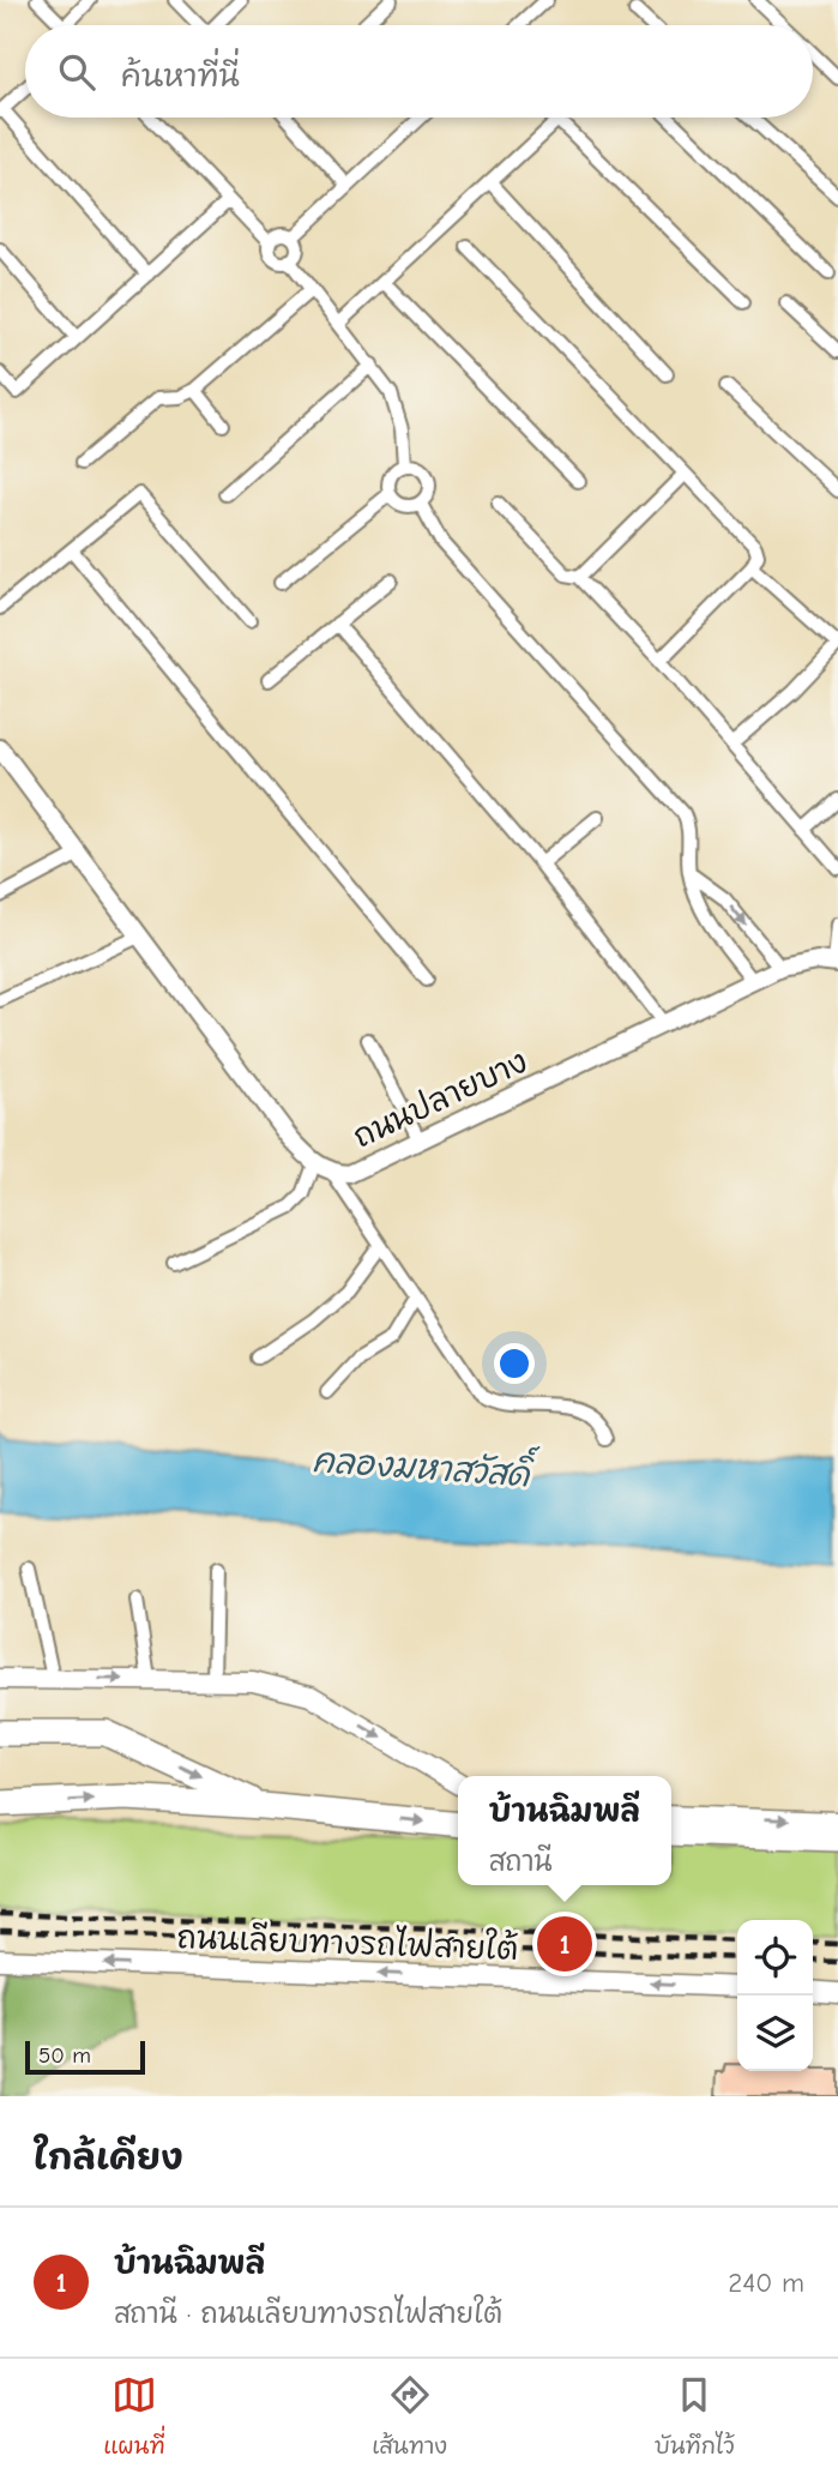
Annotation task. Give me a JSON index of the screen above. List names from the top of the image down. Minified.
{"streets":{"main road":["ถนนเลียบทางรถไฟสายใต้"],"street":["ถนนปลายบาง"]},"one_way":["ถนนเลียบทางรถไฟสายใต้"],"water":["คลองมหาสวัสดิ์"],"scale_bar":"50 m","page":{"search":"ค้นหาที่นี่","popup":["บ้านฉิมพลี","สถานี"],"pins":"1","scale":"50 m","heading":"ใกล้เคียง","list":[{"mark":"1","name":"บ้านฉิมพลี","note":"สถานี · ถนนเลียบทางรถไฟสายใต้","value":"240 m"}],"nav":["แผนที่","เส้นทาง","บันทึกไว้"]}}
